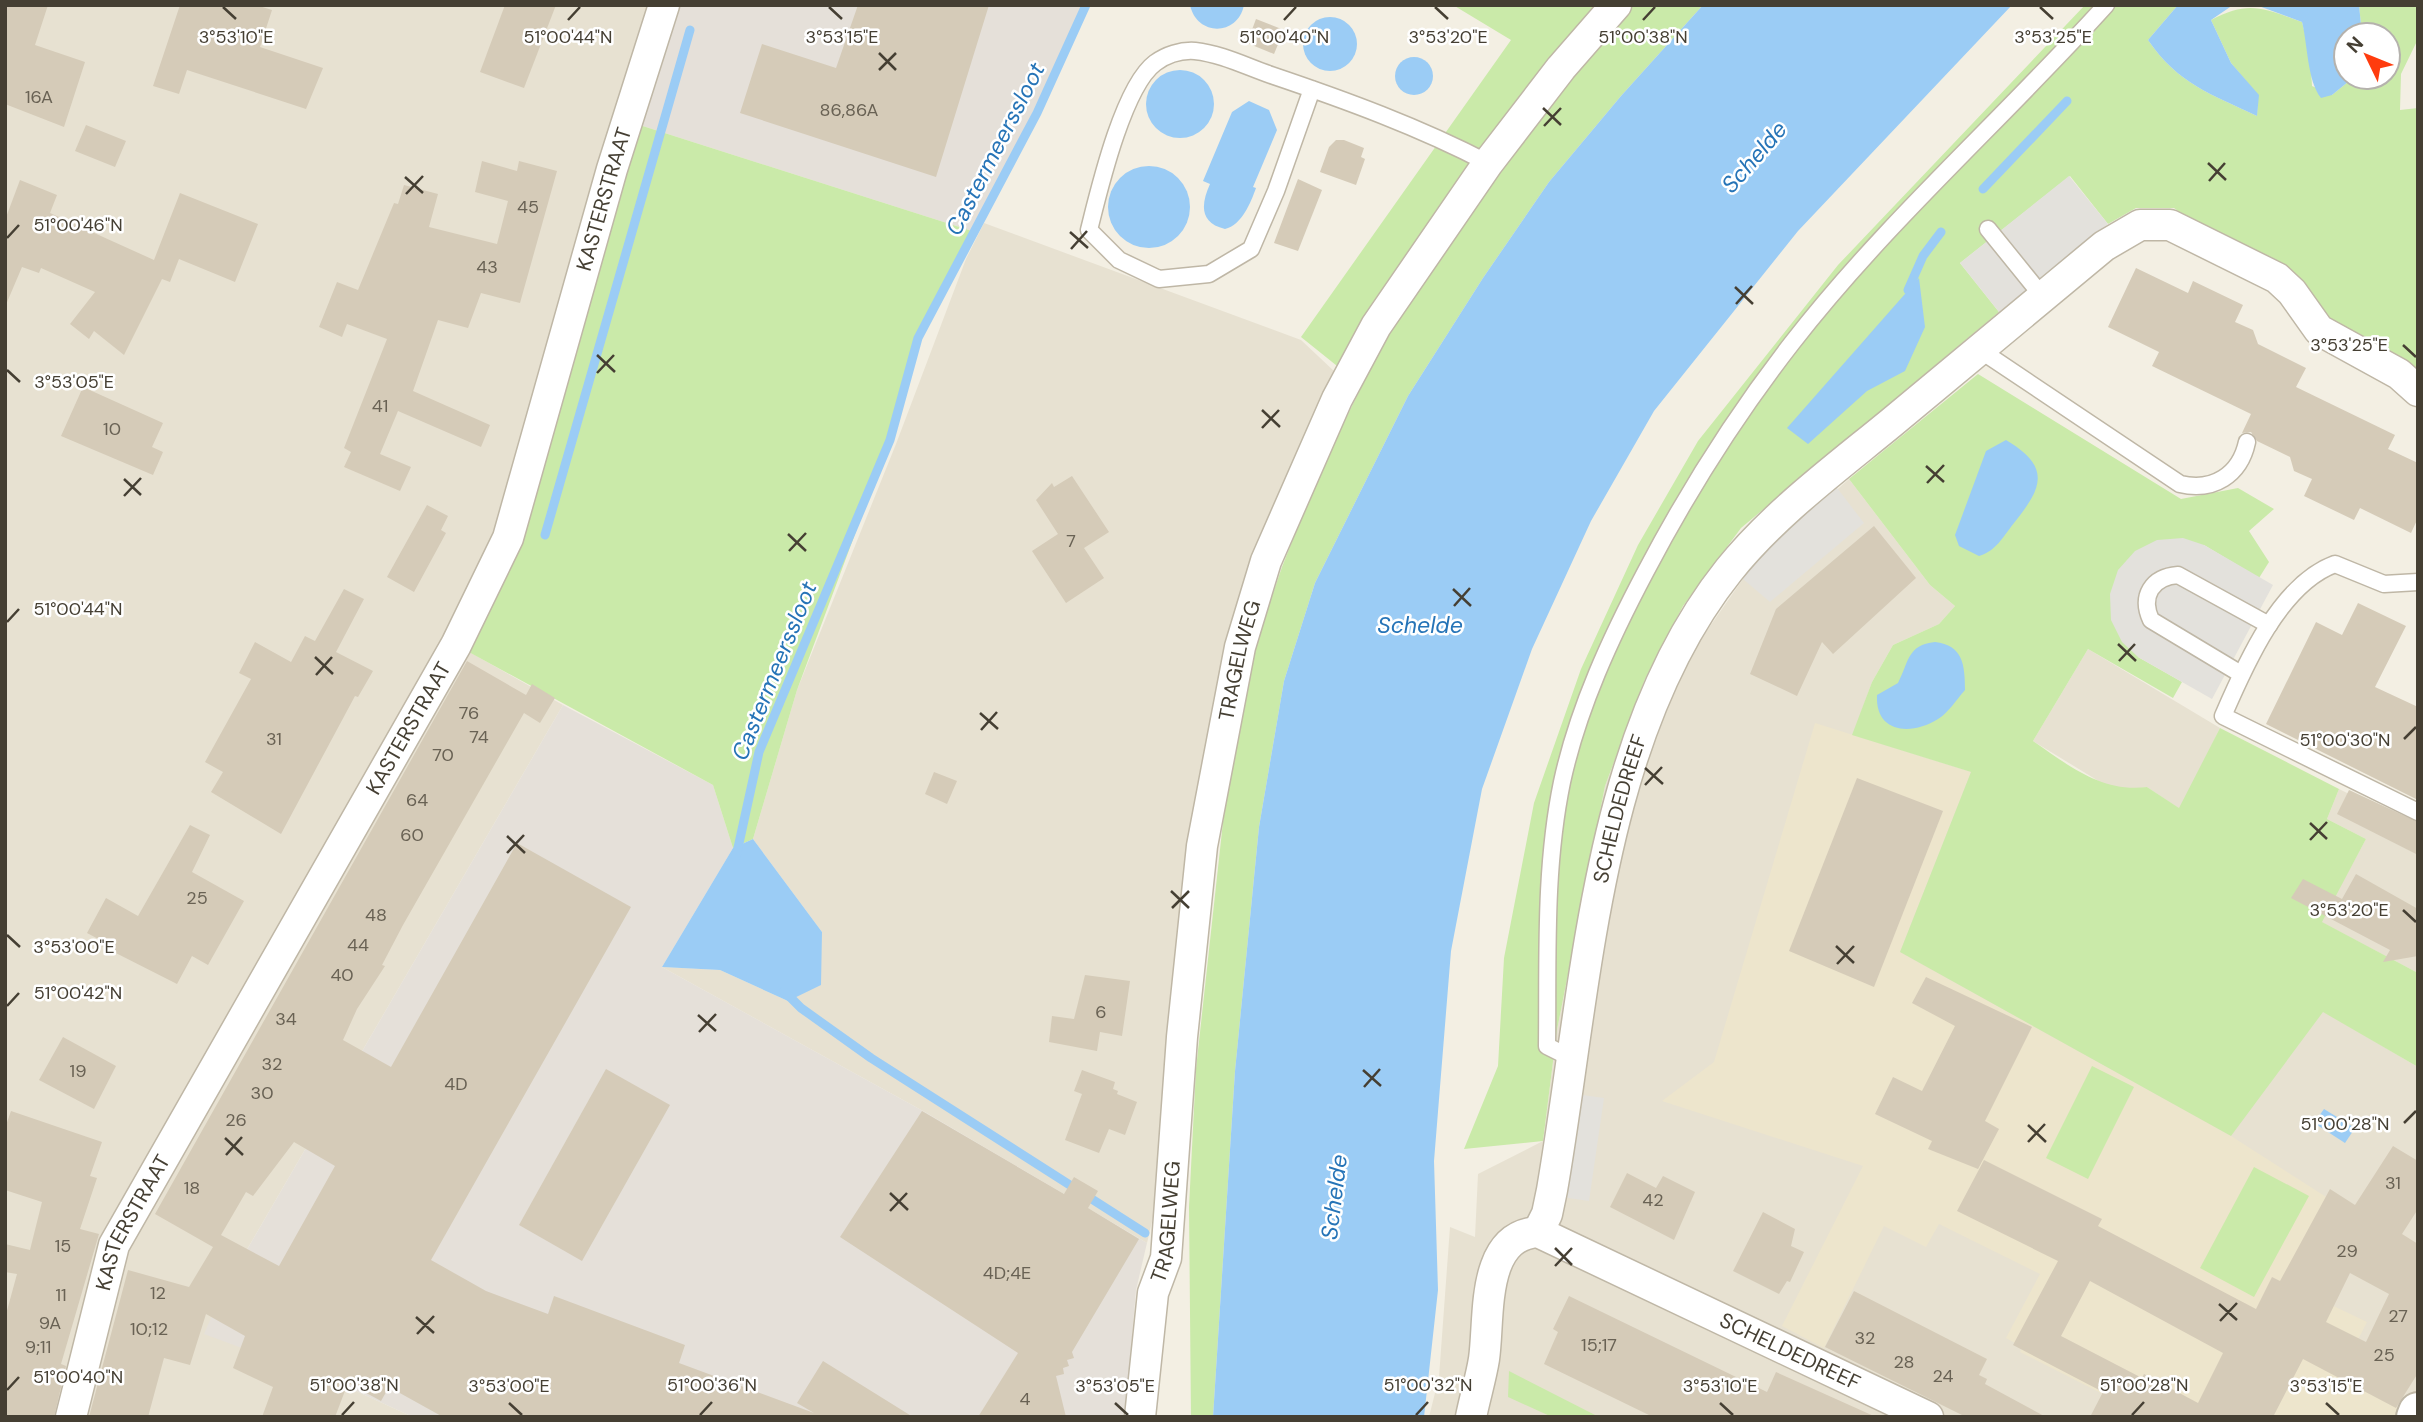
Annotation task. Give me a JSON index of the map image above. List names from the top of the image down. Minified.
{"streets":{"street":["KASTERSTRAAT","TRAGELWEG","SCHELDEDREEF"]},"water":["Castermeerssloot","Schelde"],"house_numbers":["16A","86,86A","45","43","41","10","7","76","74","31","70","64","60","25","48","44","40","6","34","32","19","4D","30","26","31","18","42","15","29","4D;4E","12","11","27","9A","10;12","32","15;17","9;11","25","28","24","4"],"north":"top left","coordinates":["3°53'10\"E","3°53'15\"E","3°53'20\"E","3°53'25\"E","51°00'44\"N","51°00'40\"N","51°00'38\"N","51°00'46\"N","3°53'05\"E","51°00'30\"N","3°53'00\"E","51°00'42\"N","51°00'28\"N","51°00'36\"N","51°00'32\"N"]}
